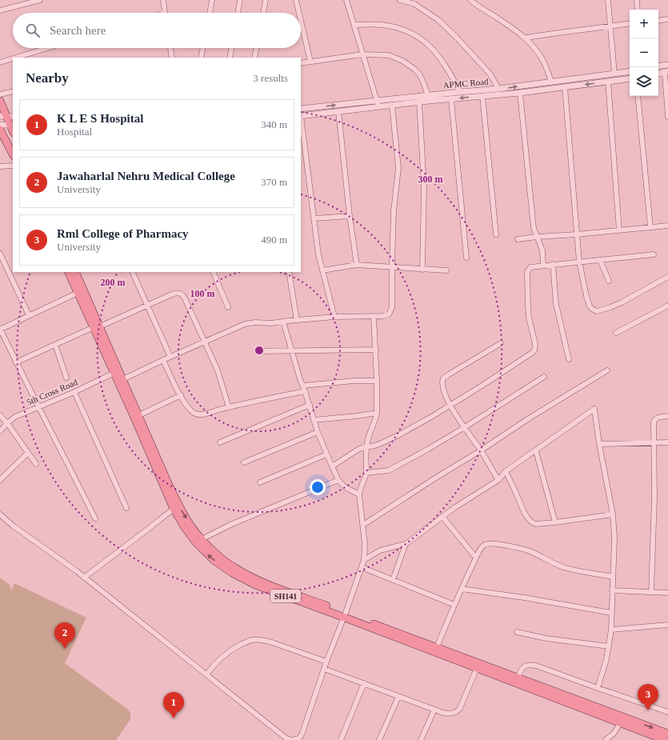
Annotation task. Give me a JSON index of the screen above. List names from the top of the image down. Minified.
{"streets":{"main road":["SH141"],"street":["APMC Road","5th Cross Road"]},"crossings":[["5th Cross Road","SH141"]],"page":{"map_buttons":["+","−"],"search":"Search here","heading":["Nearby","3 results"],"list":[{"mark":"1","name":"K L E S Hospital","note":"Hospital","value":"340 m"},{"mark":"2","name":"Jawaharlal Nehru Medical College","note":"University","value":"370 m"},{"mark":"3","name":"Rml College of Pharmacy","note":"University","value":"490 m"}],"pins":["2","3","1"]},"rings":["300 m","200 m","100 m"]}
